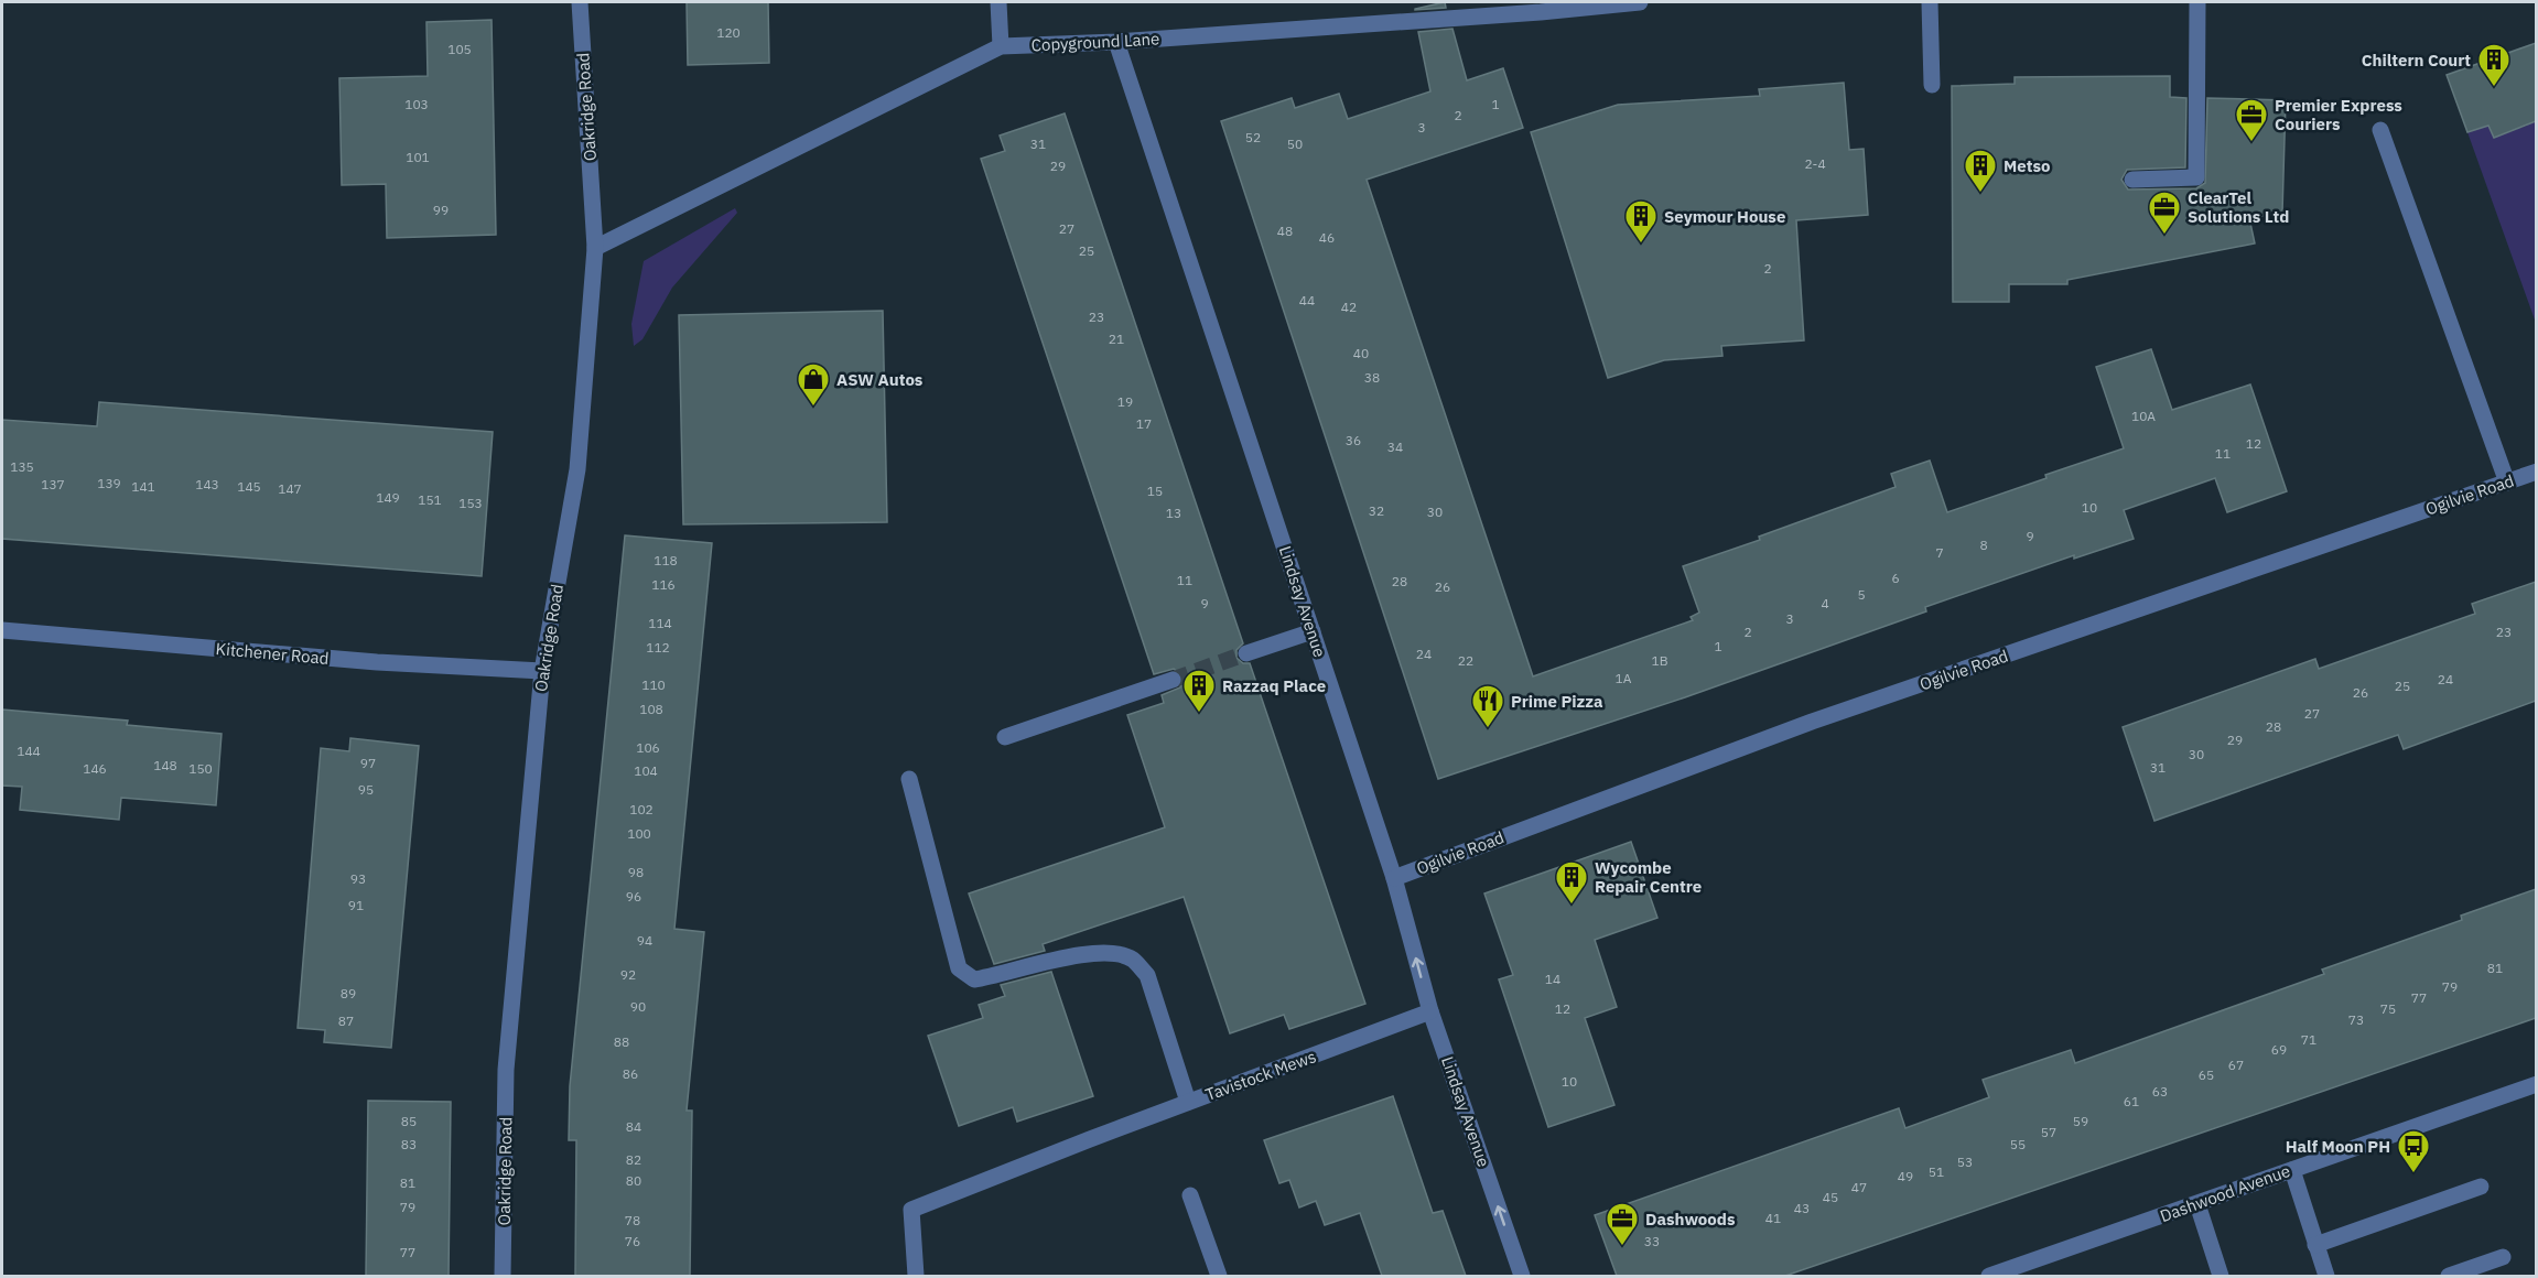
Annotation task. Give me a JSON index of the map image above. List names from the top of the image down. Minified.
{"streets":{"street":["Copyground Lane","Oakridge Road","Ogilvie Road","Lindsay Avenue","Kitchener Road","Tavistock Mews","Dashwood Avenue"]},"crossings":[["Copyground Lane","Oakridge Road"],["Copyground Lane","Lindsay Avenue"],["Oakridge Road","Kitchener Road"],["Ogilvie Road","Lindsay Avenue"],["Lindsay Avenue","Tavistock Mews"]],"places":{"building":["Chiltern Court","Metso","Seymour House","Razzaq Place","Wycombe Repair Centre"],"office":["Premier Express Couriers","ClearTel Solutions Ltd","Dashwoods"],"shop":["ASW Autos"],"restaurant":["Prime Pizza"],"bus stop":["Half Moon PH"]},"house_numbers":["120","105","103","1","2","3","52","31","50","101","2-4","29","99","27","48","46","25","2","44","42","23","21","40","38","19","10A","17","36","12","34","11","135","139","137","143","141","145","147","15","149","151","153","10","32","30","13","9","8","7","118","6","11","28","116","26","5","9","4","3","114","2","23","1","112","24","22","1B","1A","24","110","25","26","108","27","28","29","106","144","30","97","148","31","146","150","104","95","102","100","98","93","96","91","94","81","92","14","79","89","77","90","12","75","73","87","71","88","69","67","86","65","10","63","61","85","59","84","57","83","55","82","53","51","49","80","81","47","45","79","43","41","78","76","33","77"]}
